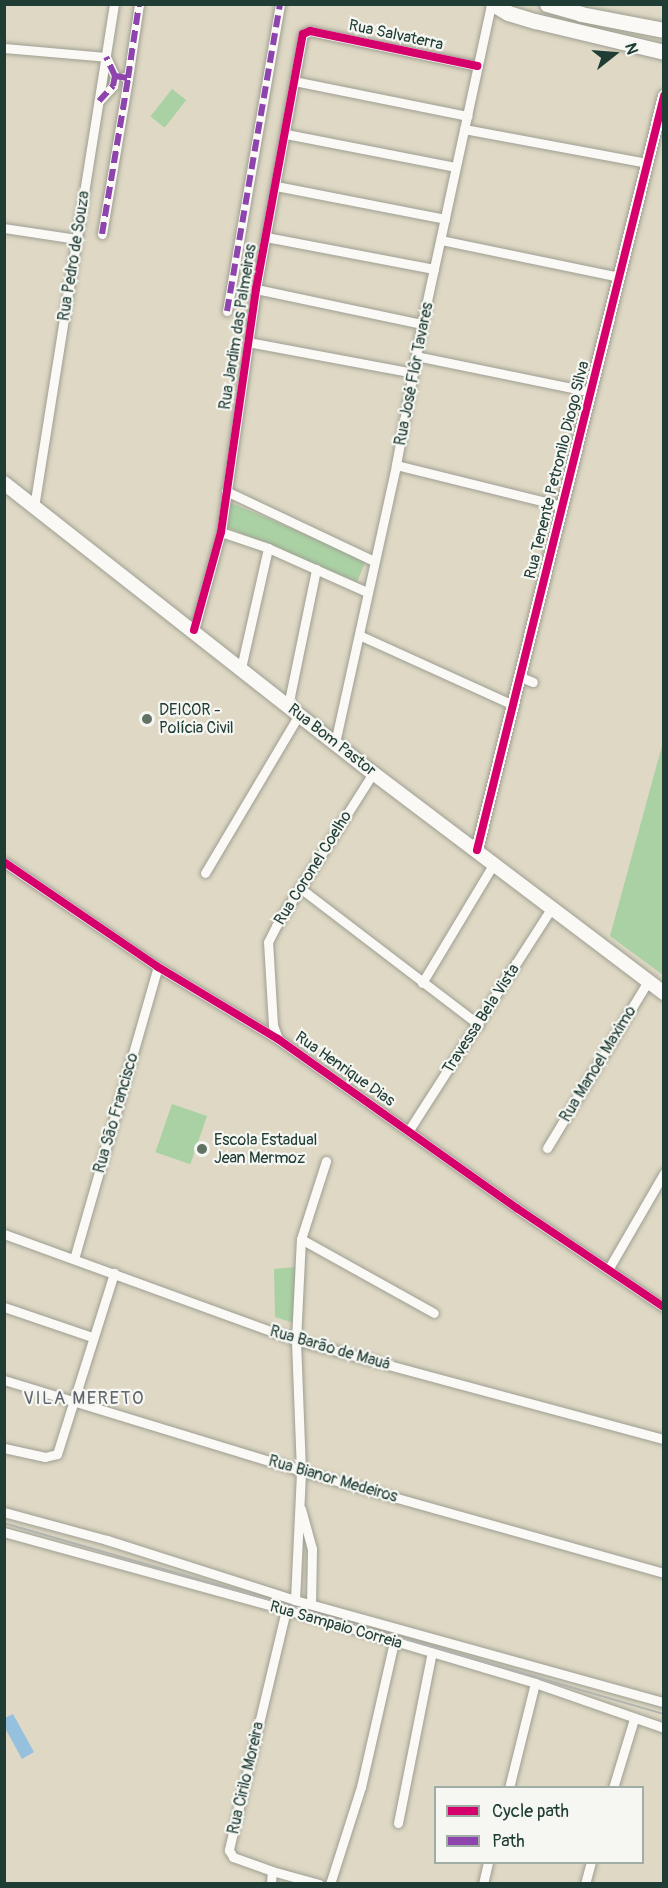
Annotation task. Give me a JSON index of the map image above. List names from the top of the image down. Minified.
{"streets":{"main road":["Rua Bom Pastor"],"street":["Rua Salvaterra","Rua Pedro de Souza","Rua Jardim das Palmeiras","Rua José Flôr Tavares","Rua Tenente Petronilo Diogo Silva","Rua Coronel Coelho","Travessa Bela Vista","Rua Manoel Maximo","Rua Henrique Dias","Rua São Francisco","Rua Barão de Mauá","Rua Bianor Medeiros","Rua Sampaio Correia","Rua Cirilo Moreira"]},"crossings":[["Rua Salvaterra","Rua Jardim das Palmeiras"],["Rua Salvaterra","Rua José Flôr Tavares"],["Rua Pedro de Souza","Rua Bom Pastor"],["Rua Jardim das Palmeiras","Rua Bom Pastor"],["Rua José Flôr Tavares","Rua Bom Pastor"],["Rua Tenente Petronilo Diogo Silva","Rua Bom Pastor"],["Rua Bom Pastor","Rua Coronel Coelho"],["Rua Bom Pastor","Travessa Bela Vista"],["Rua Bom Pastor","Rua Manoel Maximo"],["Rua Coronel Coelho","Rua Henrique Dias"],["Travessa Bela Vista","Rua Henrique Dias"],["Rua Henrique Dias","Rua São Francisco"],["Rua São Francisco","Rua Barão de Mauá"],["Rua Sampaio Correia","Rua Cirilo Moreira"]],"districts":["VILA MERETO"],"places":["DEICOR - Polícia Civil","Escola Estadual Jean Mermoz"],"legend":["Cycle path","Path"],"north":"right"}
